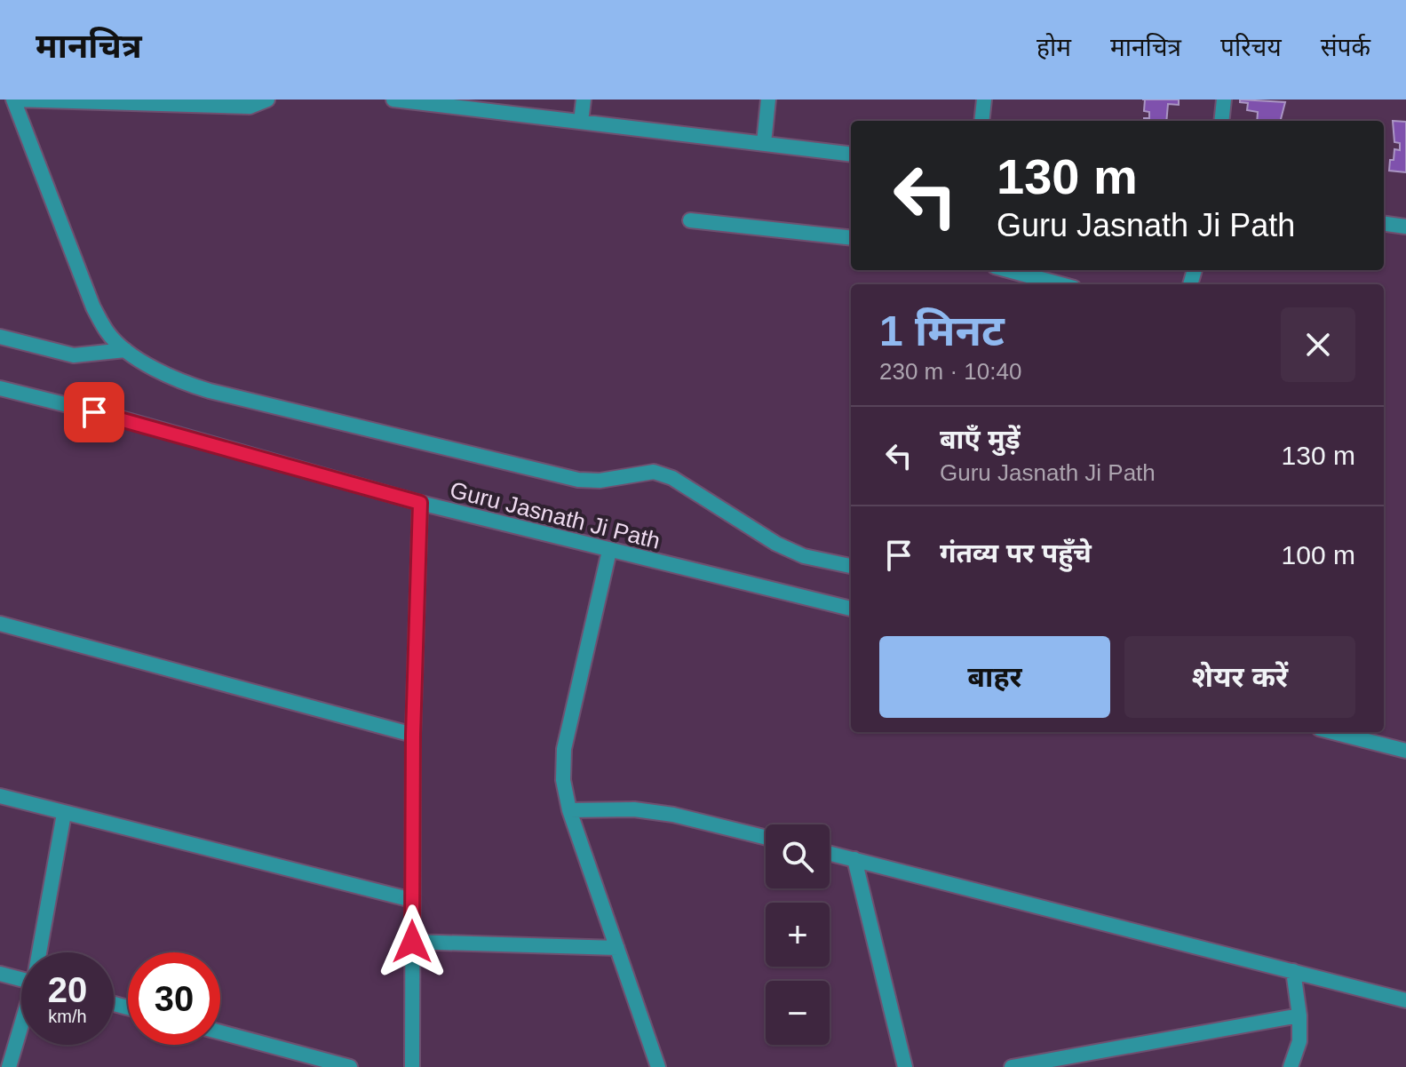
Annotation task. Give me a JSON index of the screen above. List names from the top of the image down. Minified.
{"streets":{"street":["Guru Jasnath Ji Path"]},"page":{"header":"मानचित्र","nav":["होम","मानचित्र","परिचय","संपर्क"],"turn":["130 m","Guru Jasnath Ji Path"],"heading":["1 मिनट","230 m · 10:40"],"list":[{"name":"बाएँ मुड़ें","note":"Guru Jasnath Ji Path","value":"130 m"},{"name":"गंतव्य पर पहुँचे","value":"100 m"}],"buttons":["बाहर","शेयर करें"],"map_buttons":["+","−"],"speed":"20 km/h","limit":"30"}}
